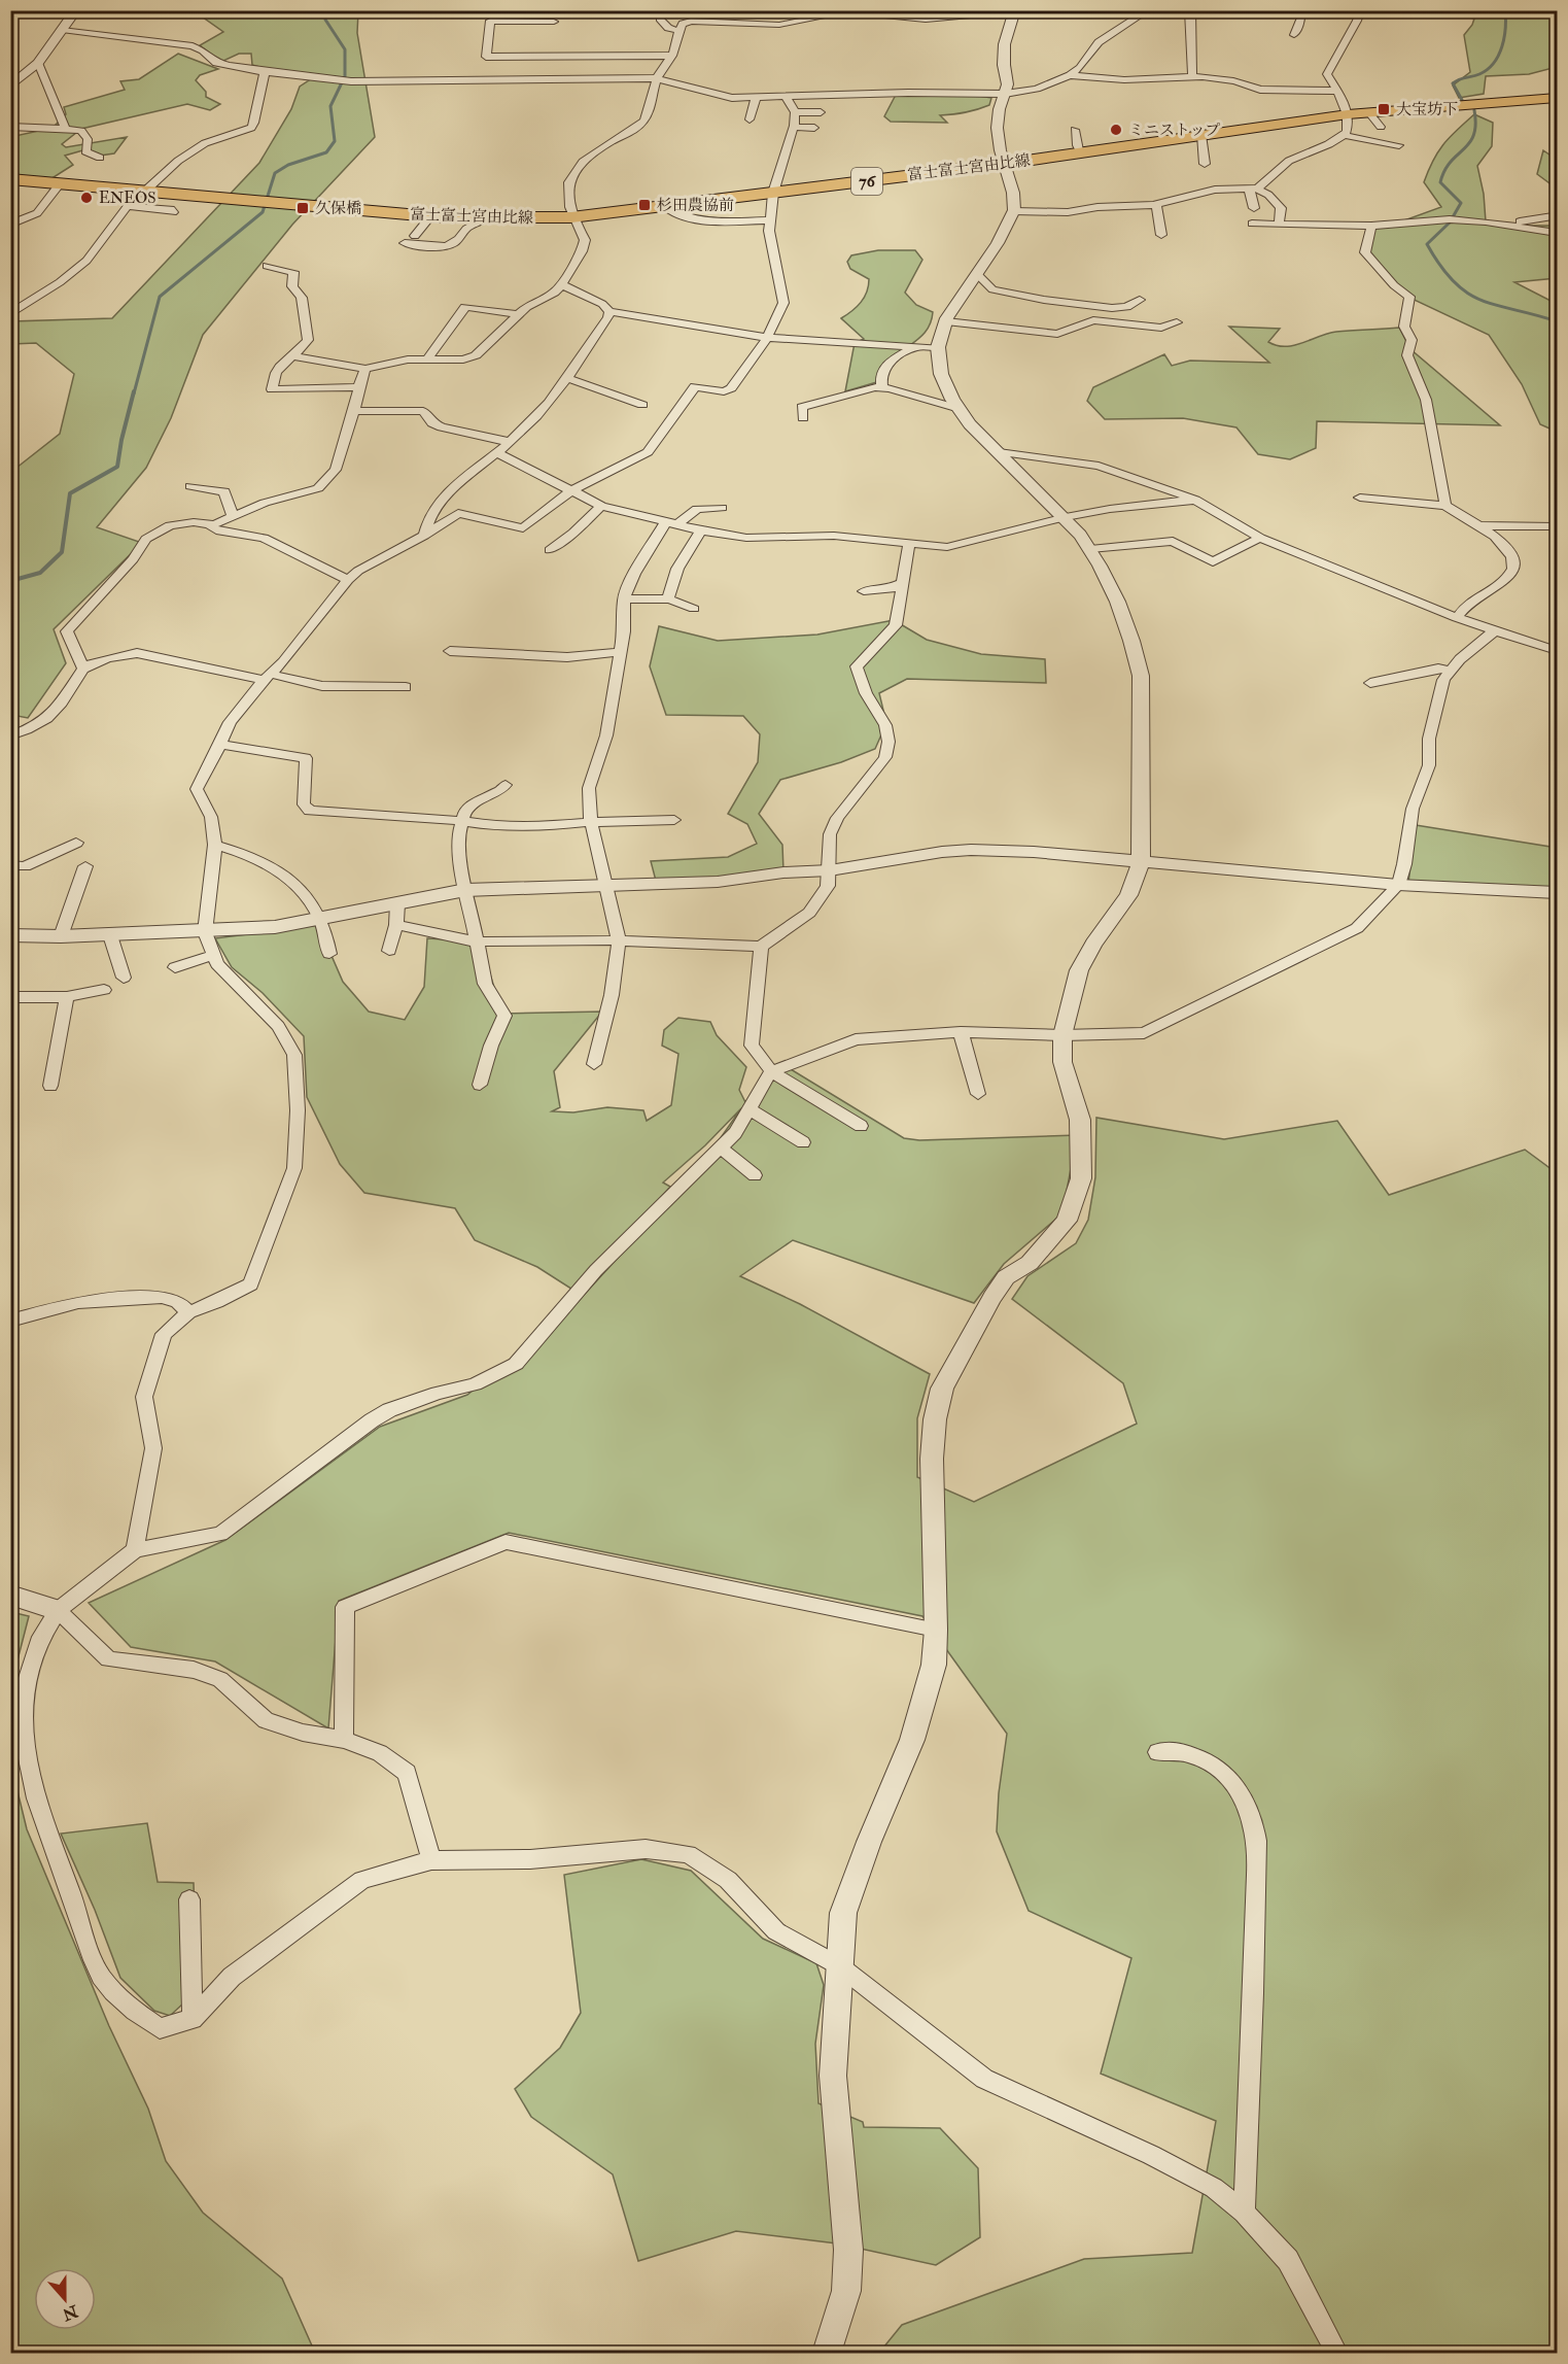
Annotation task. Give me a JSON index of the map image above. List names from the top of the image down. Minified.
{"streets":{"main road":["富士富士宮由比線","76"]},"places":{"transit":["大宝坊下","杉田農協前","久保橋"],"other":["ミニストップ","ENEOS"]},"north":"bottom"}
